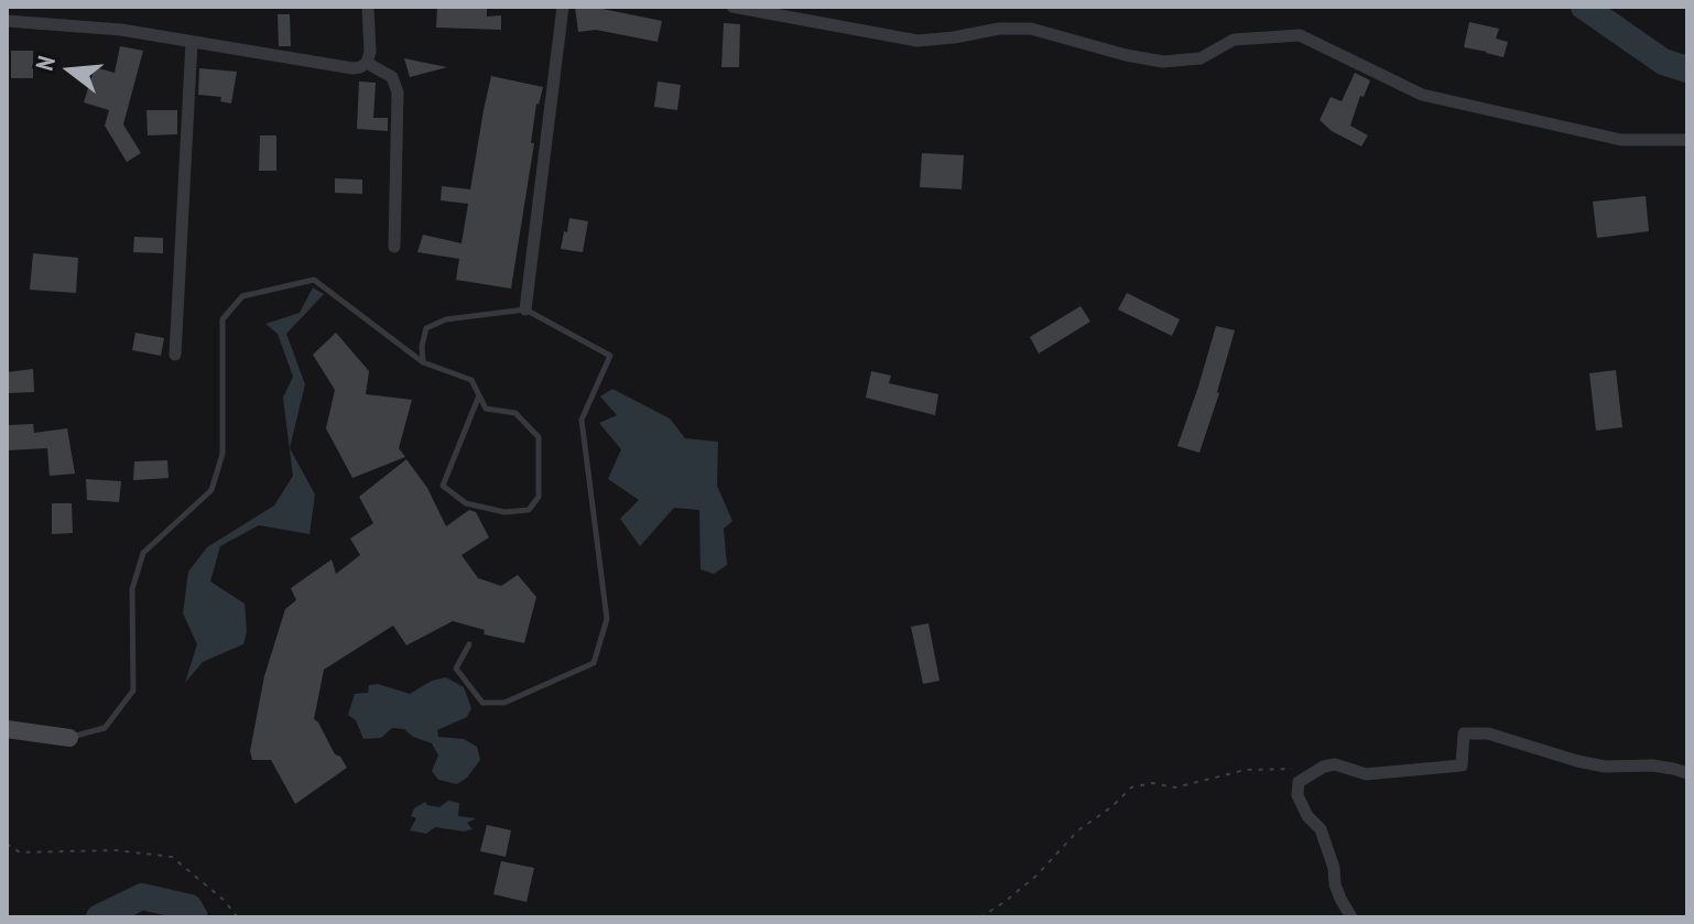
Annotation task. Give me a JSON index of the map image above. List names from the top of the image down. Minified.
{"north":"left"}
